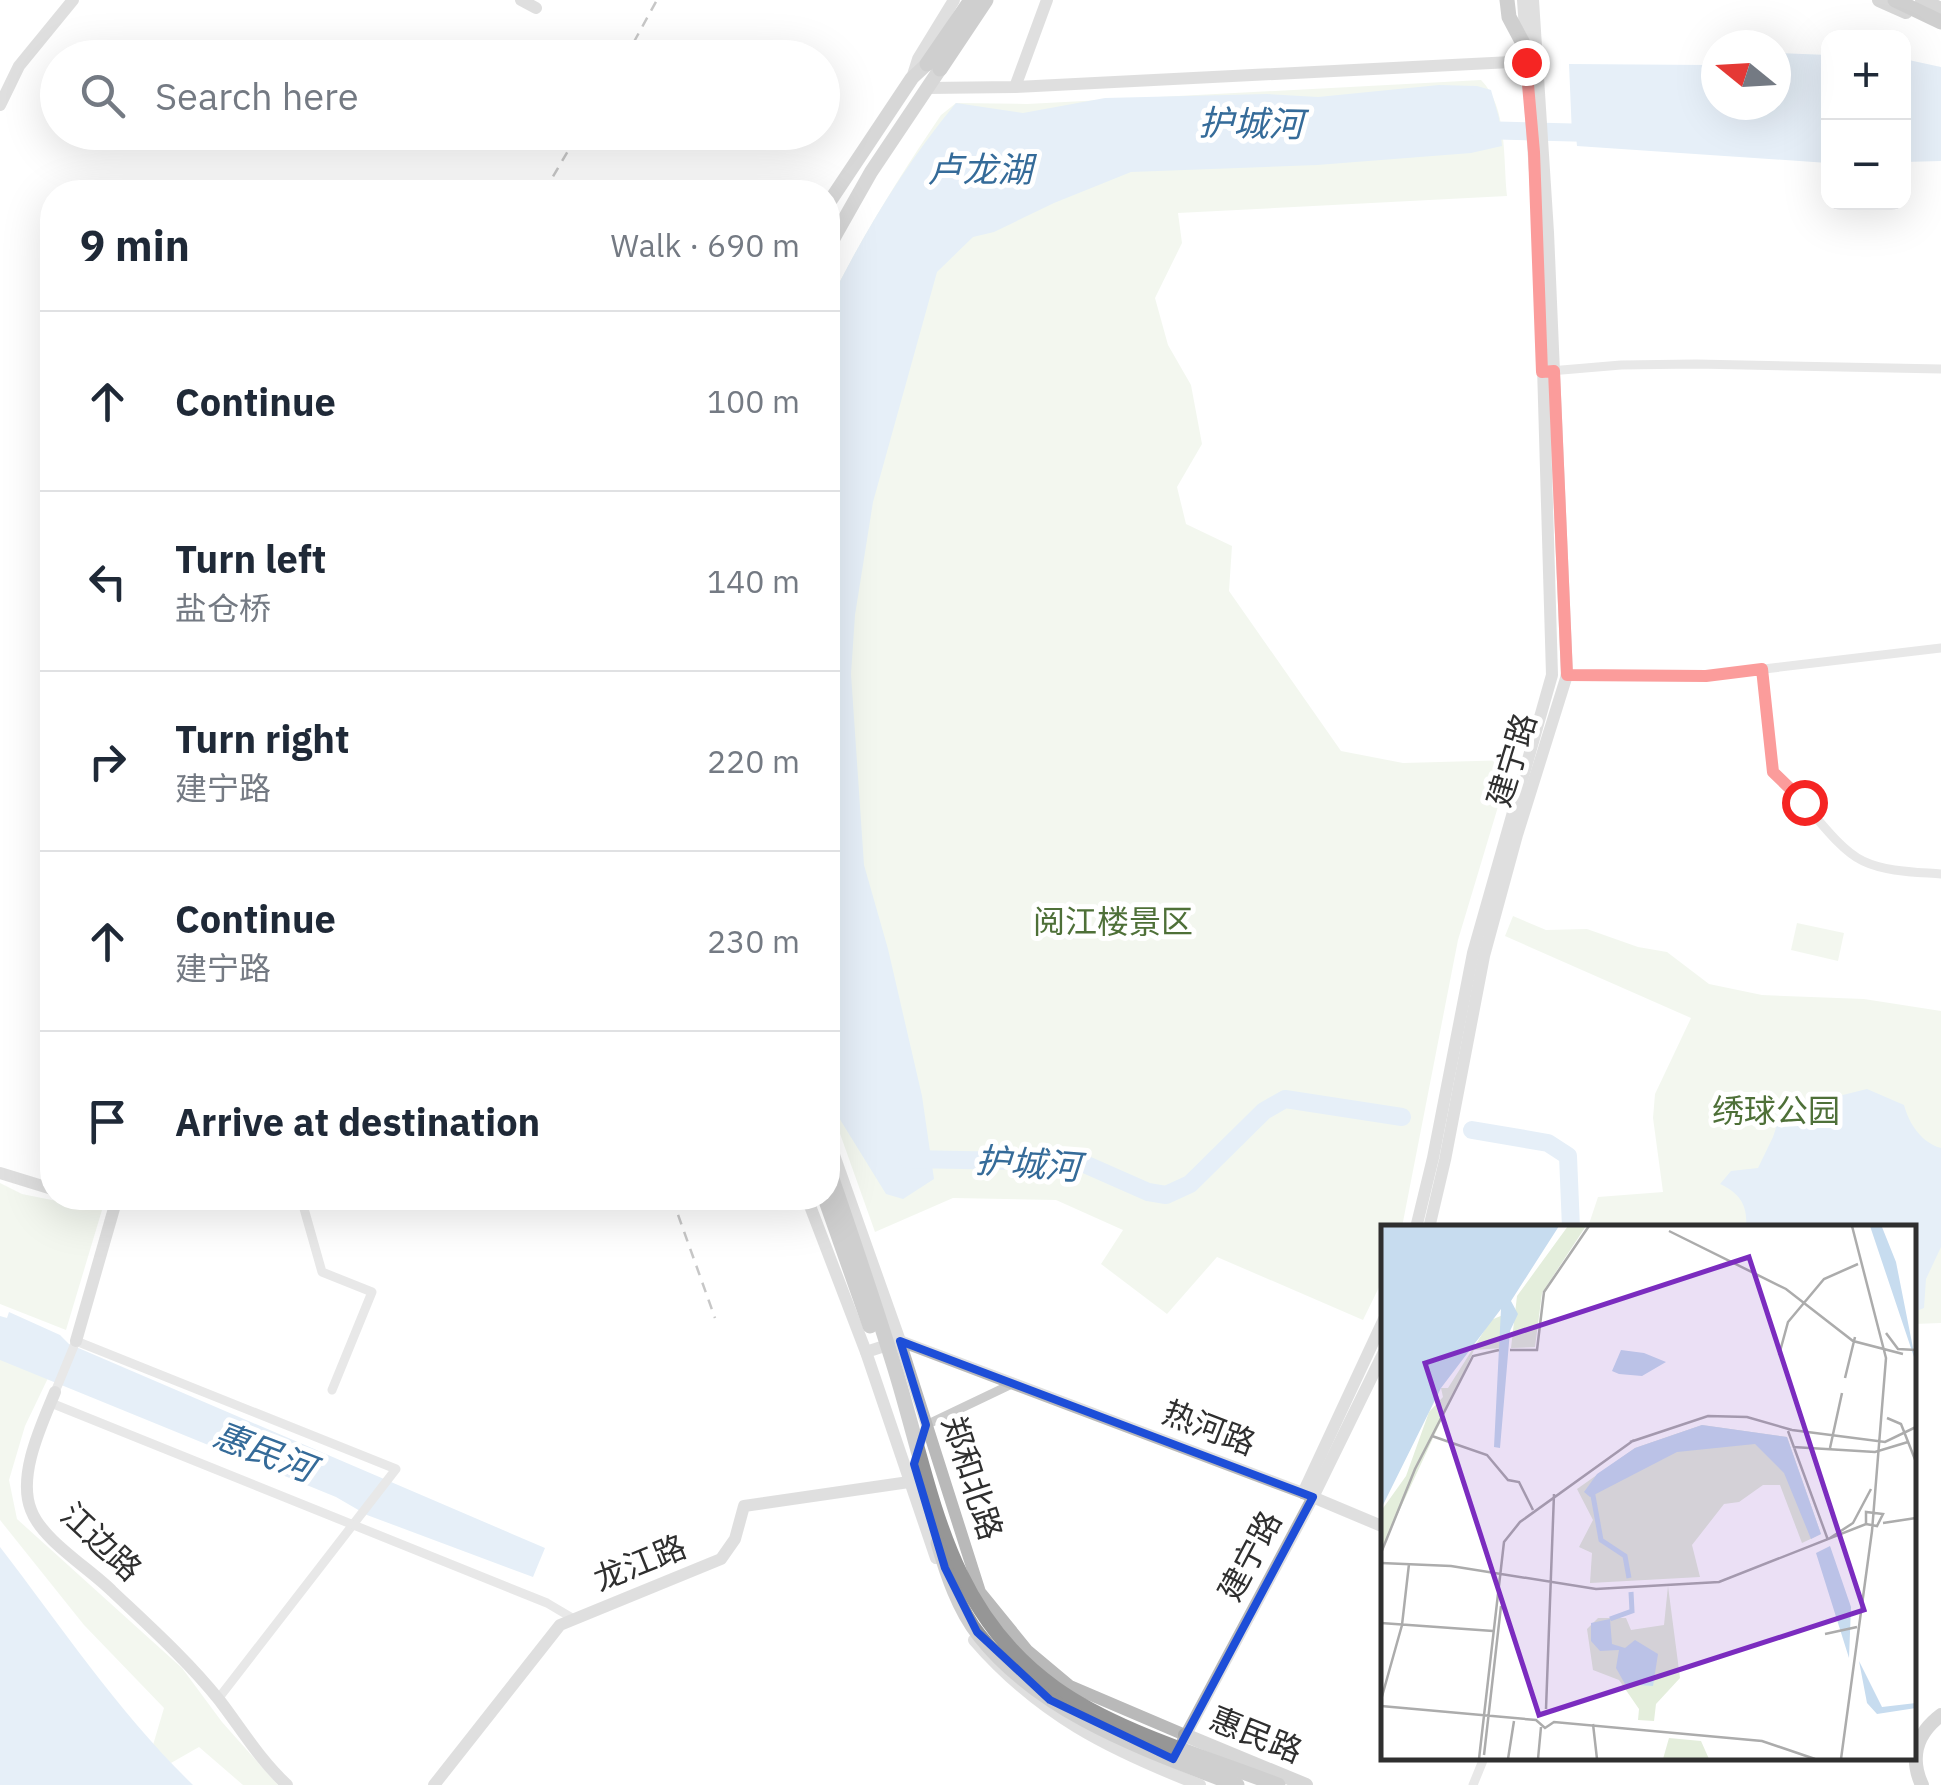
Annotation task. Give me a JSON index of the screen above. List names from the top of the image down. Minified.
{"streets":{"main road":["建宁路","热河路","郑和北路","江边路","龙江路","惠民路"]},"crossings":[["建宁路","热河路"],["建宁路","郑和北路"],["建宁路","惠民路"],["热河路","郑和北路"],["郑和北路","龙江路"],["郑和北路","惠民路"]],"water":["护城河","卢龙湖","惠民河"],"parks":["阅江楼景区","绣球公园"],"north":"left","page":{"map_buttons":["+","−"],"search":"Search here","heading":["9 min","Walk · 690 m"],"list":[["Continue","100 m"],["Turn left","盐仓桥","140 m"],["Turn right","建宁路","220 m"],["Continue","建宁路","230 m"],"Arrive at destination"]}}
